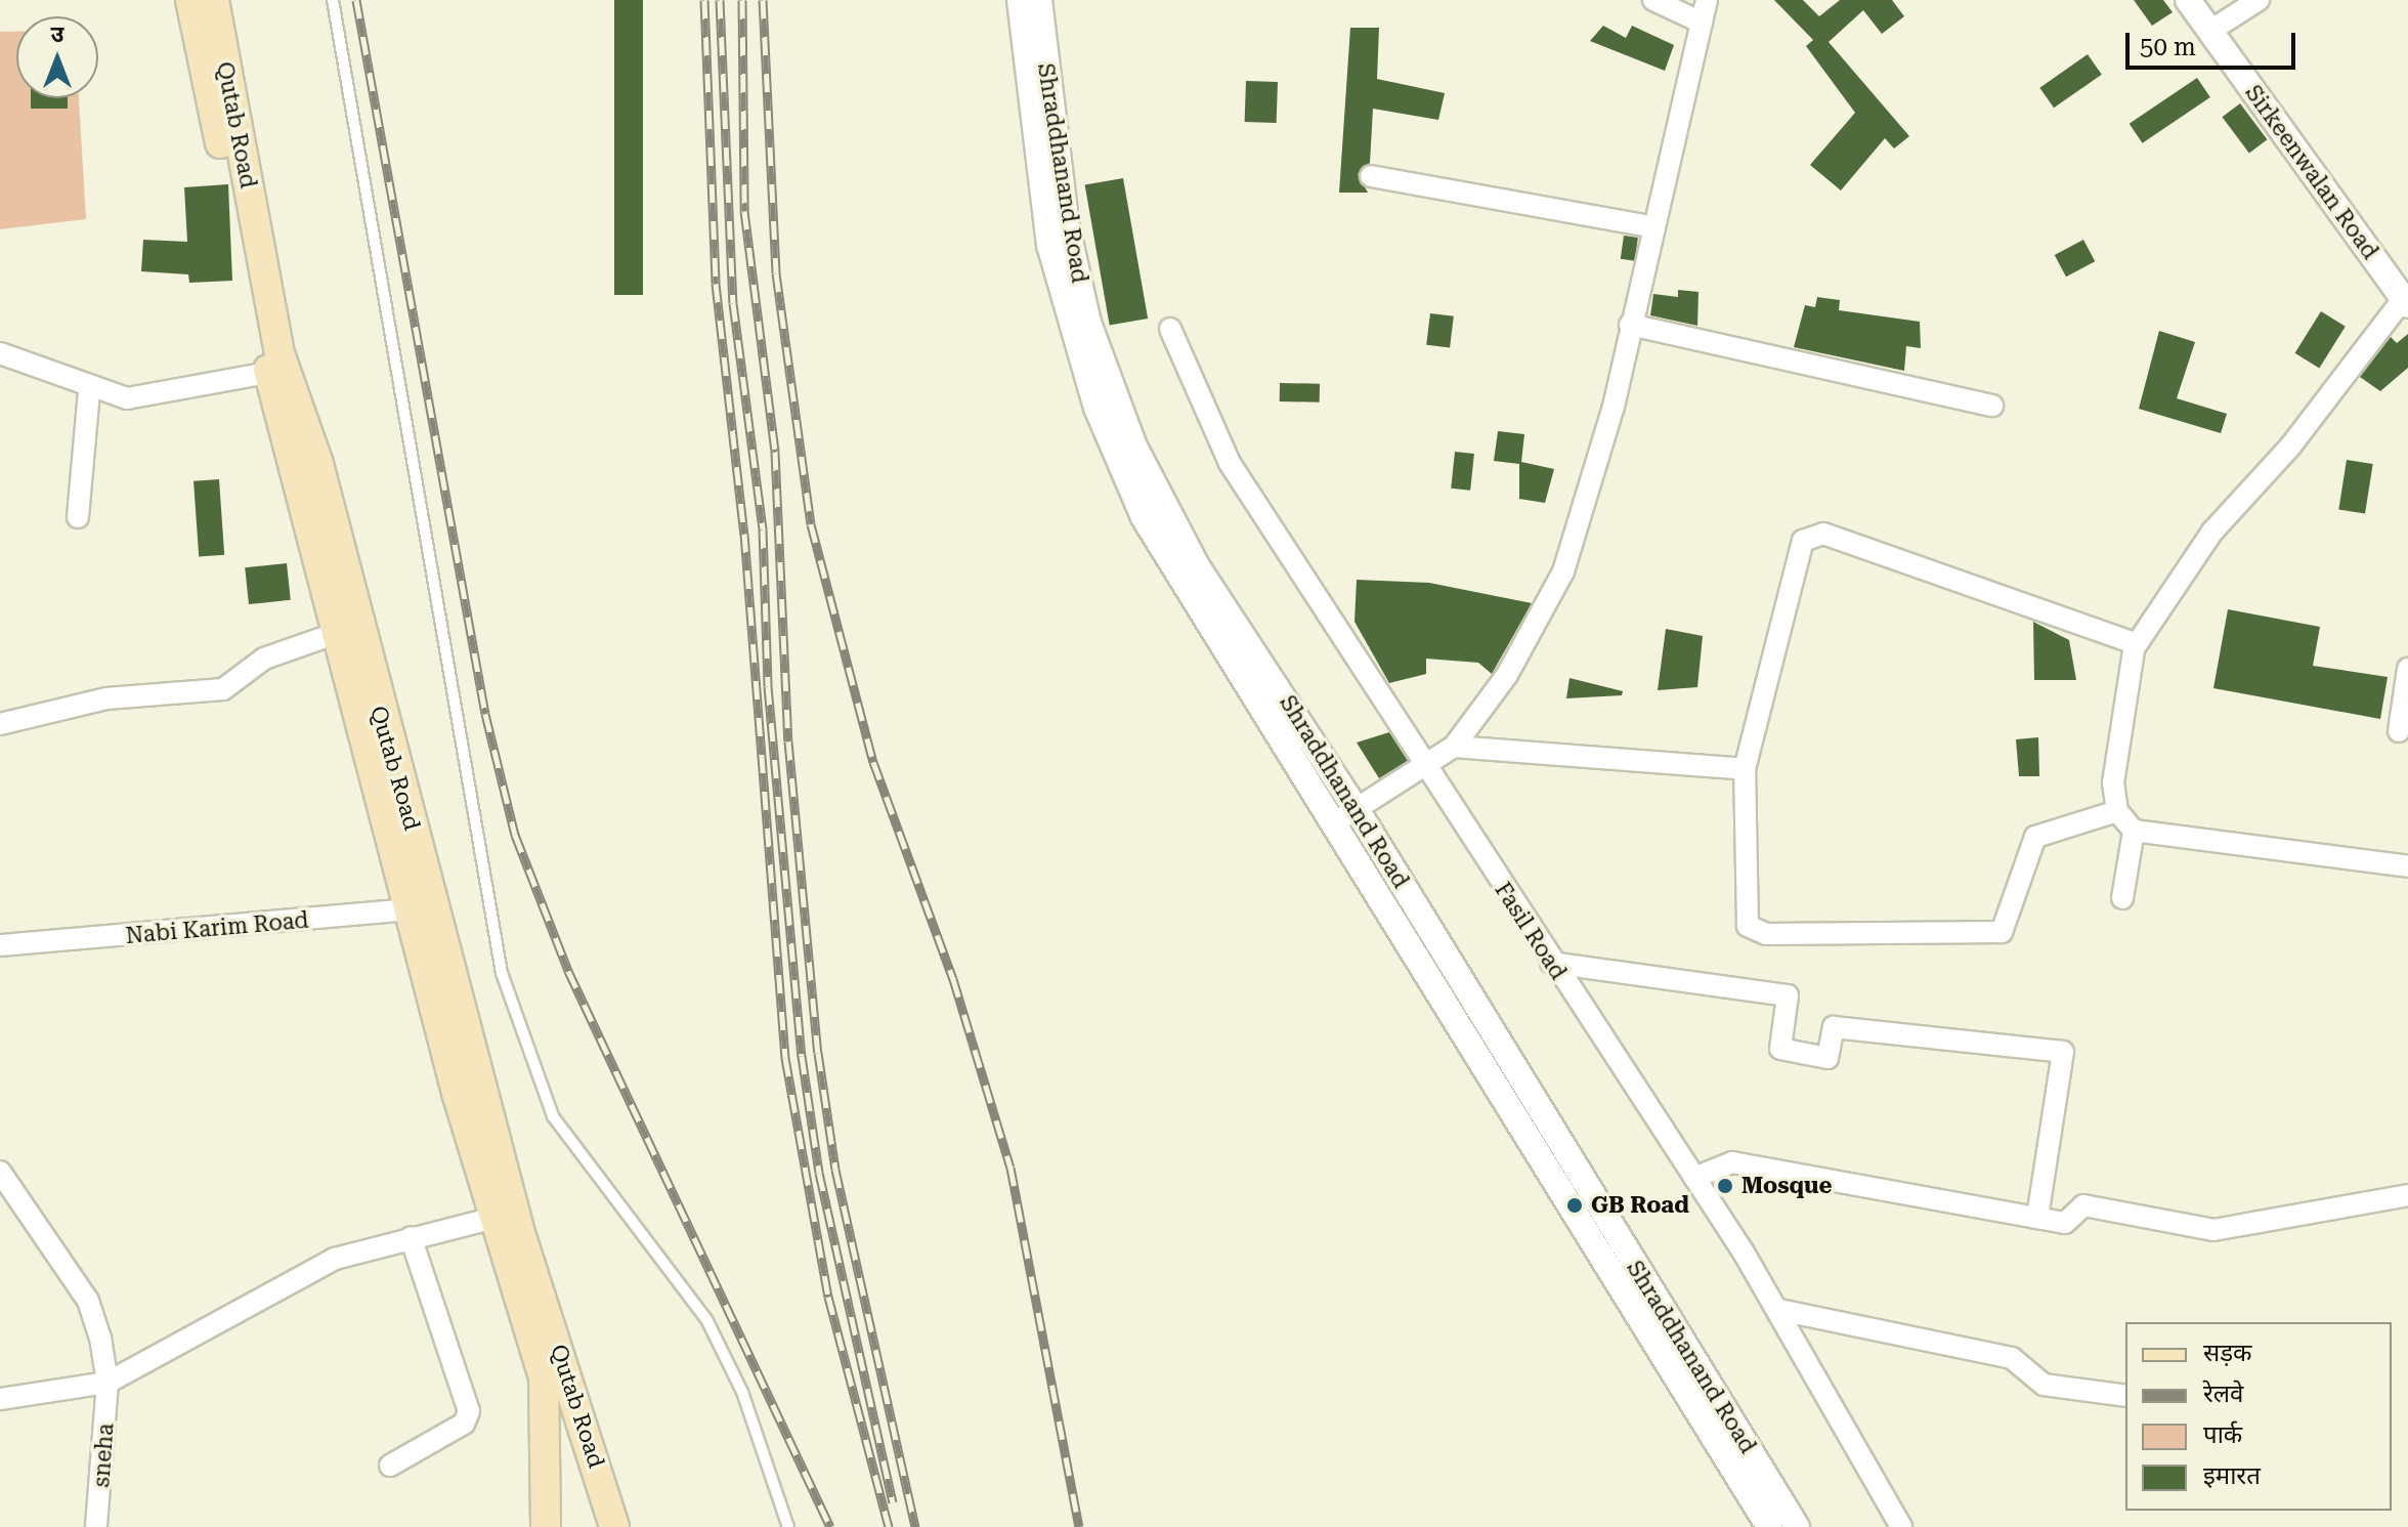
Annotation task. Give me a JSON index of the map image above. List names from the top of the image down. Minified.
{"streets":{"main road":["Qutab Road"],"street":["Sirkeenwalan Road","Shraddhanand Road","Nabi Karim Road","Fasil Road","sneha"]},"crossings":[["Qutab Road","Nabi Karim Road"]],"places":["Mosque","GB Road"],"legend":["सड़क","रेलवे","पार्क","इमारत"],"scale_bar":"50 m","north":"top"}
